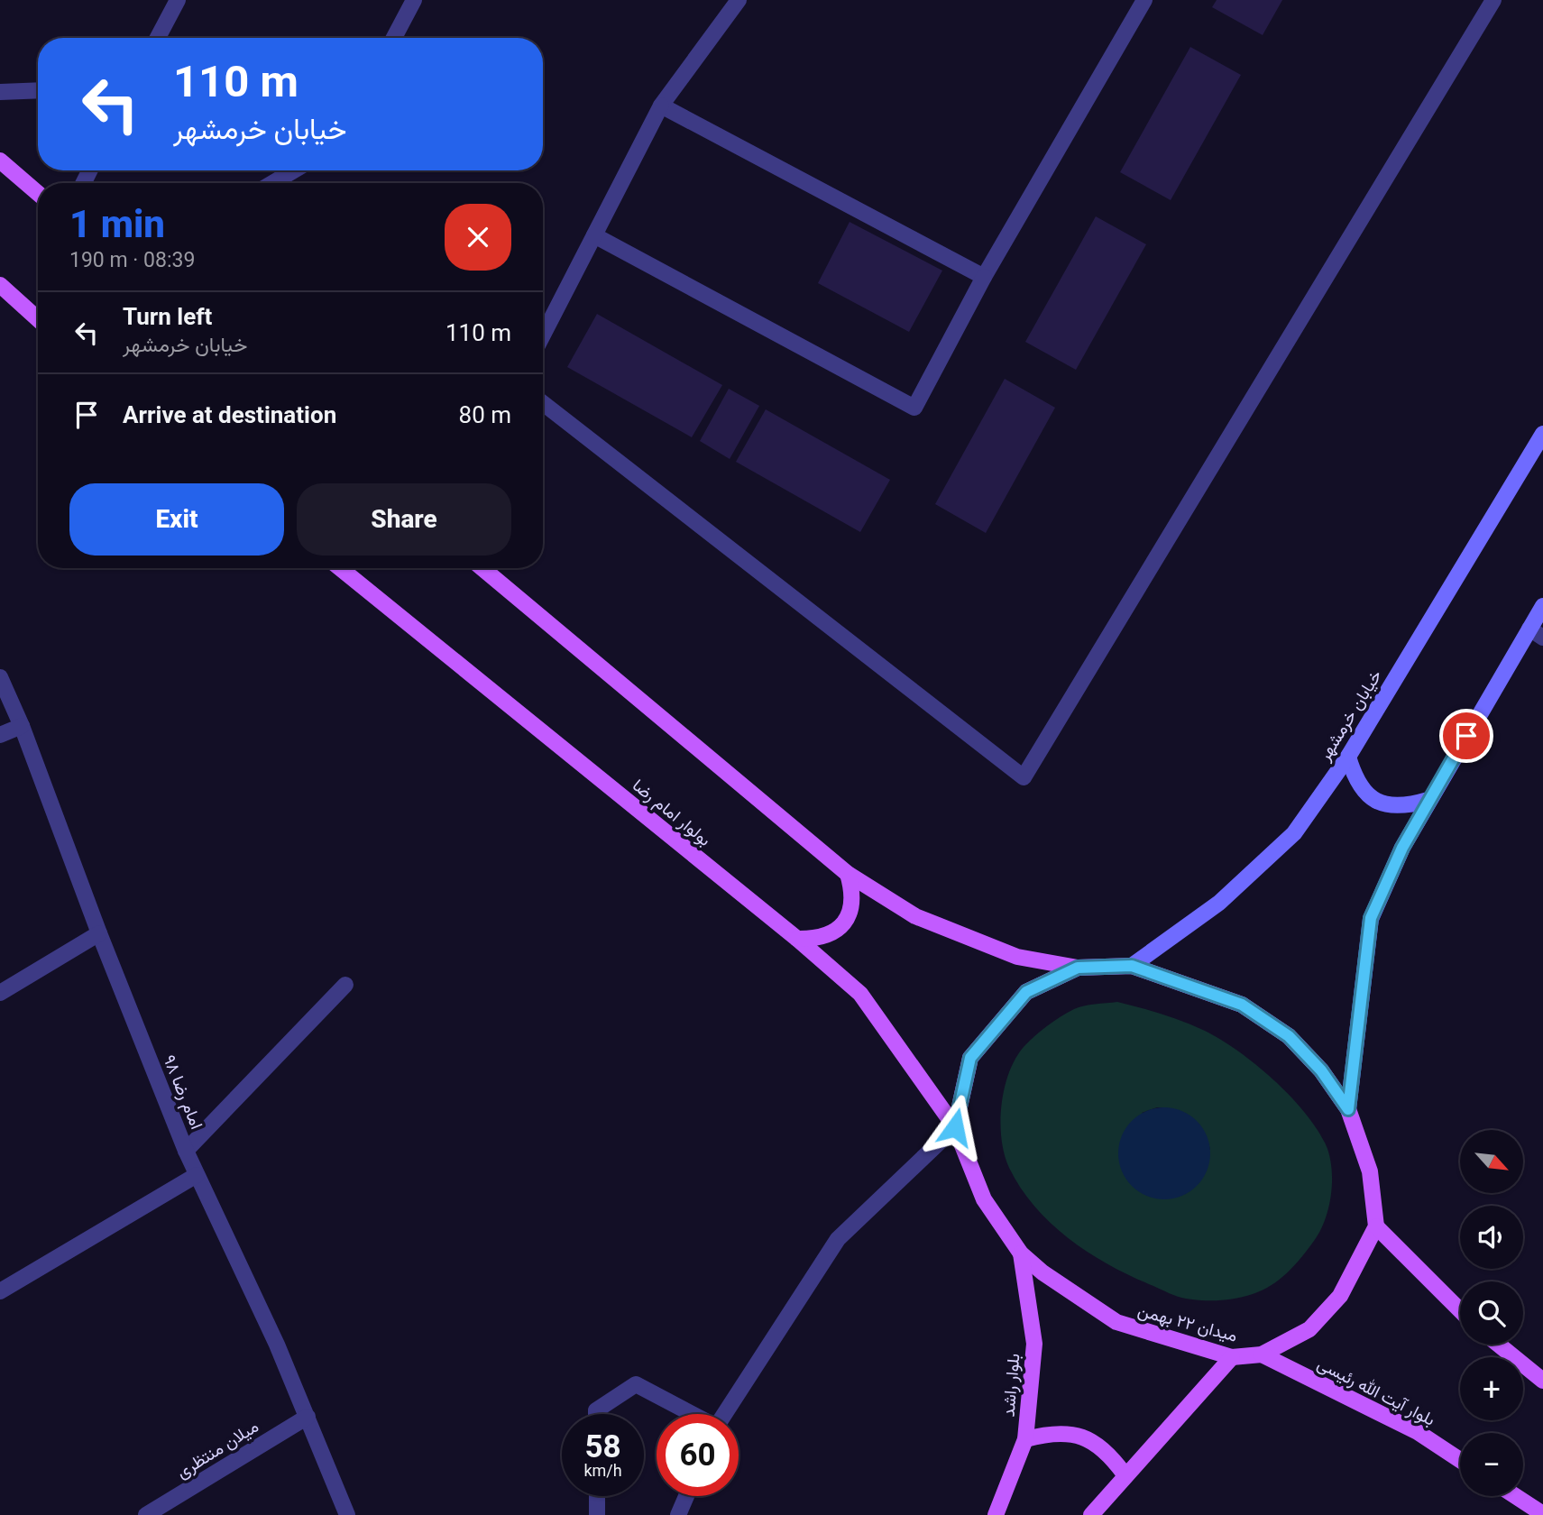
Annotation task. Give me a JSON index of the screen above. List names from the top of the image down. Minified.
{"streets":{"main road":["خیابان خرمشهر","بولوار امام رضا","میدان ۲۲ بهمن","بلوار راشد","بلوار آیت الله رئیسی"],"street":["امام رضا ۹۸","میلان منتظری"]},"crossings":[["بولوار امام رضا","میدان ۲۲ بهمن"],["امام رضا ۹۸","میلان منتظری"],["میدان ۲۲ بهمن","بلوار راشد"],["میدان ۲۲ بهمن","بلوار آیت الله رئیسی"]],"north":"bottom right","page":{"turn":["110 m","خیابان خرمشهر"],"heading":["1 min","190 m · 08:39"],"list":[{"name":"Turn left","note":"خیابان خرمشهر","value":"110 m"},{"name":"Arrive at destination","value":"80 m"}],"buttons":["Exit","Share"],"map_buttons":["+","−"],"speed":"58 km/h","limit":"60"}}
